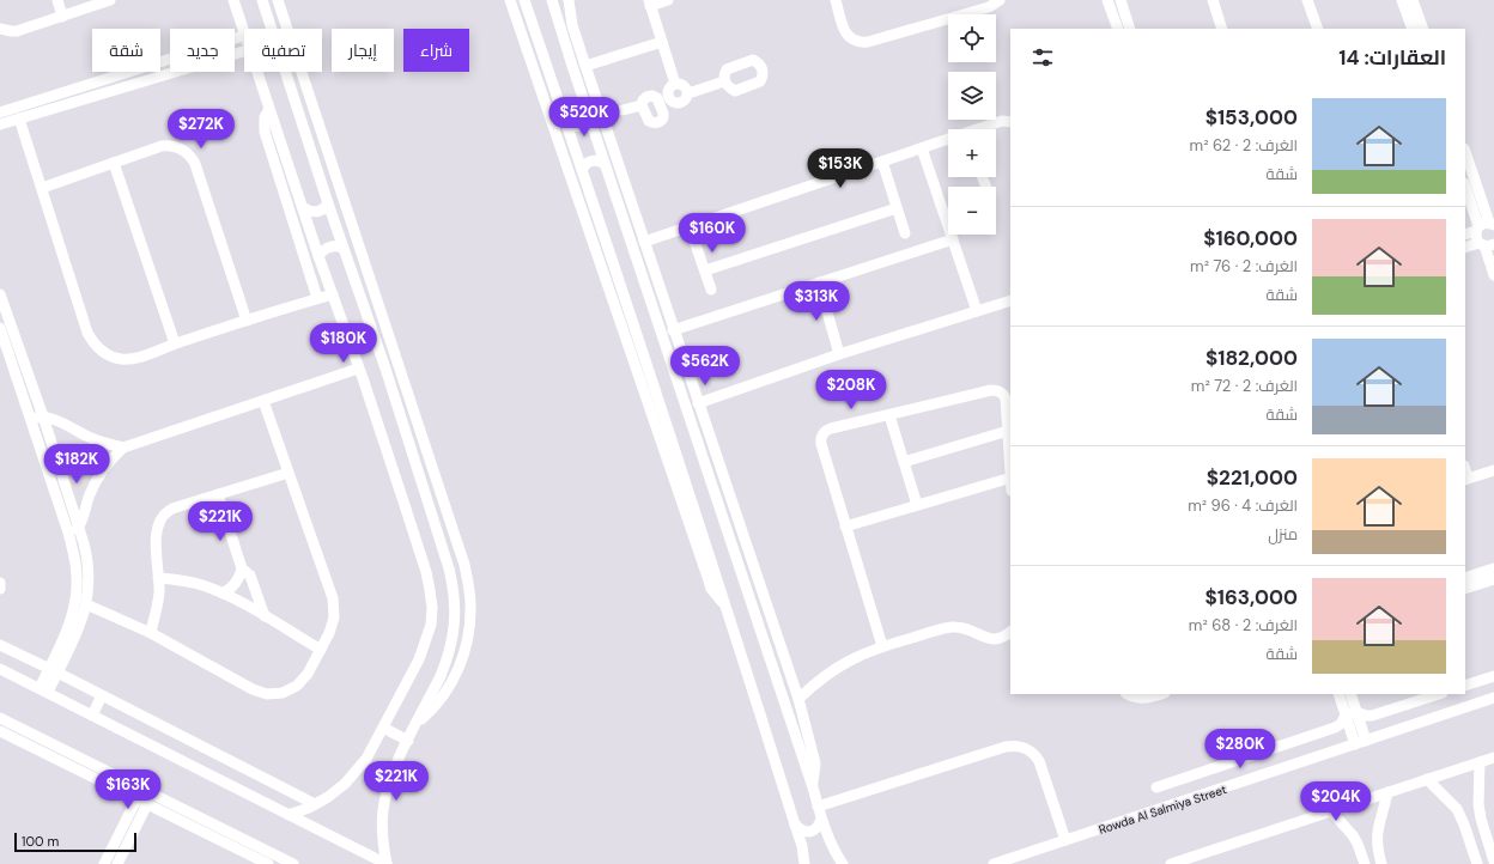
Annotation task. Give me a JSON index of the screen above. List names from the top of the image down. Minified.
{"streets":{"street":["Rowda Al Salmiya Street"]},"scale_bar":"100 m","page":{"map_buttons":["+","−"],"chip":["شراء","إيجار","تصفية","جديد","شقة"],"heading":"العقارات: 14","list":[{"name":"$153,000","note":"الغرف: 2 · 62 m² · شقة"},{"name":"$160,000","note":"الغرف: 2 · 76 m² · شقة"},{"name":"$182,000","note":"الغرف: 2 · 72 m² · شقة"},{"name":"$221,000","note":"الغرف: 4 · 96 m² · منزل"},{"name":"$163,000","note":"الغرف: 2 · 68 m² · شقة"}],"price":["$520K","$272K","$153K","$160K","$313K","$180K","$562K","$208K","$182K","$221K","$280K","$221K","$163K","$204K"],"scale":"100 m"}}
